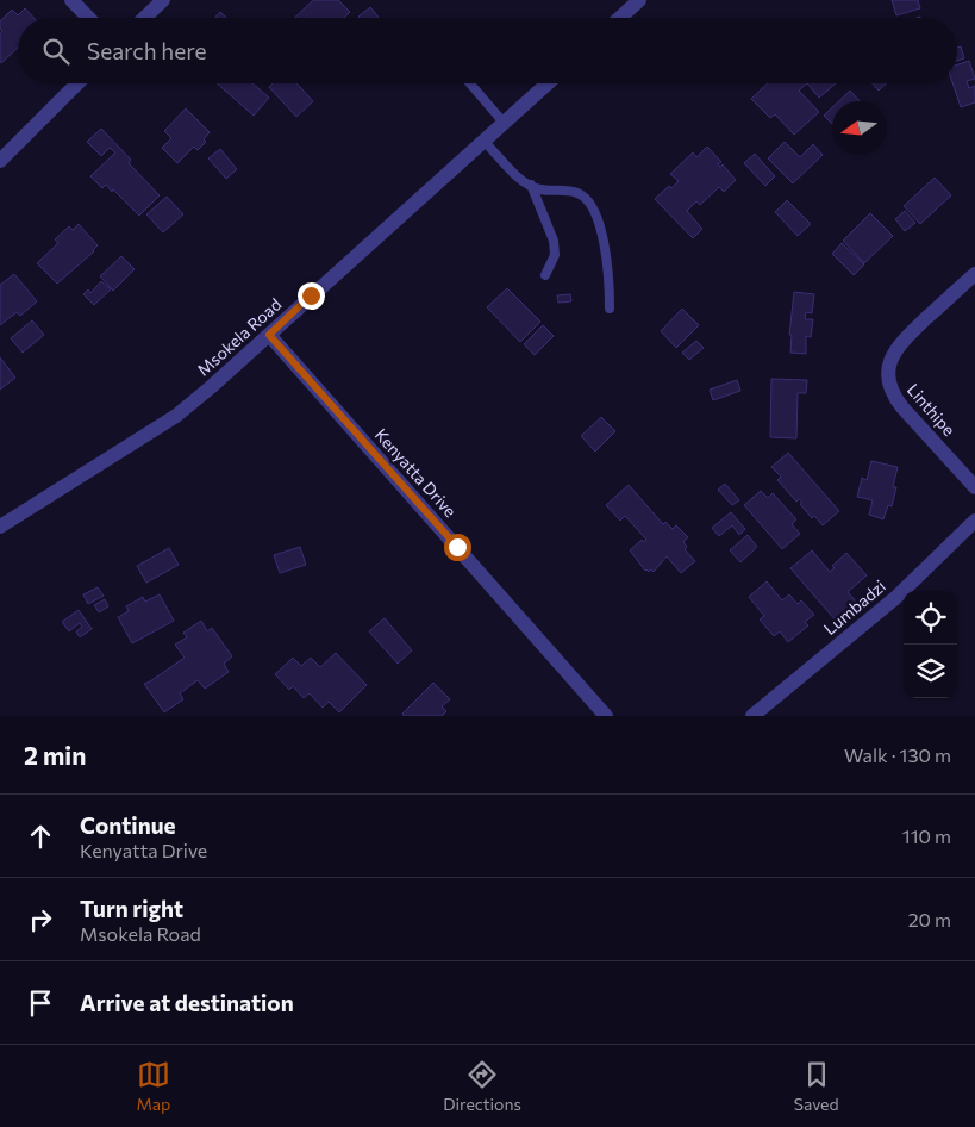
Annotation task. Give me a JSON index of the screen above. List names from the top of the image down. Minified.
{"streets":{"street":["Msokela Road","Linthipe","Kenyatta Drive","Lumbadzi"]},"crossings":[["Msokela Road","Kenyatta Drive"]],"north":"left","page":{"search":"Search here","heading":["2 min","Walk · 130 m"],"list":[["Continue","Kenyatta Drive","110 m"],["Turn right","Msokela Road","20 m"],"Arrive at destination"],"nav":["Map","Directions","Saved"]}}
